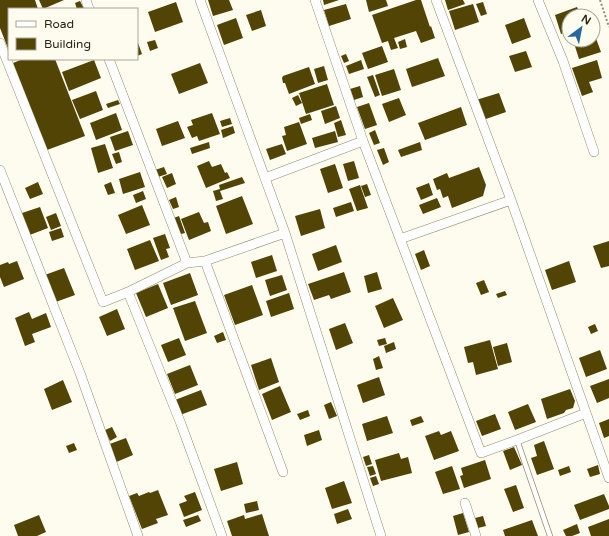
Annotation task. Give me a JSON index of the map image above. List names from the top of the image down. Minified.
{"legend":["Road","Building"],"north":"top right"}
